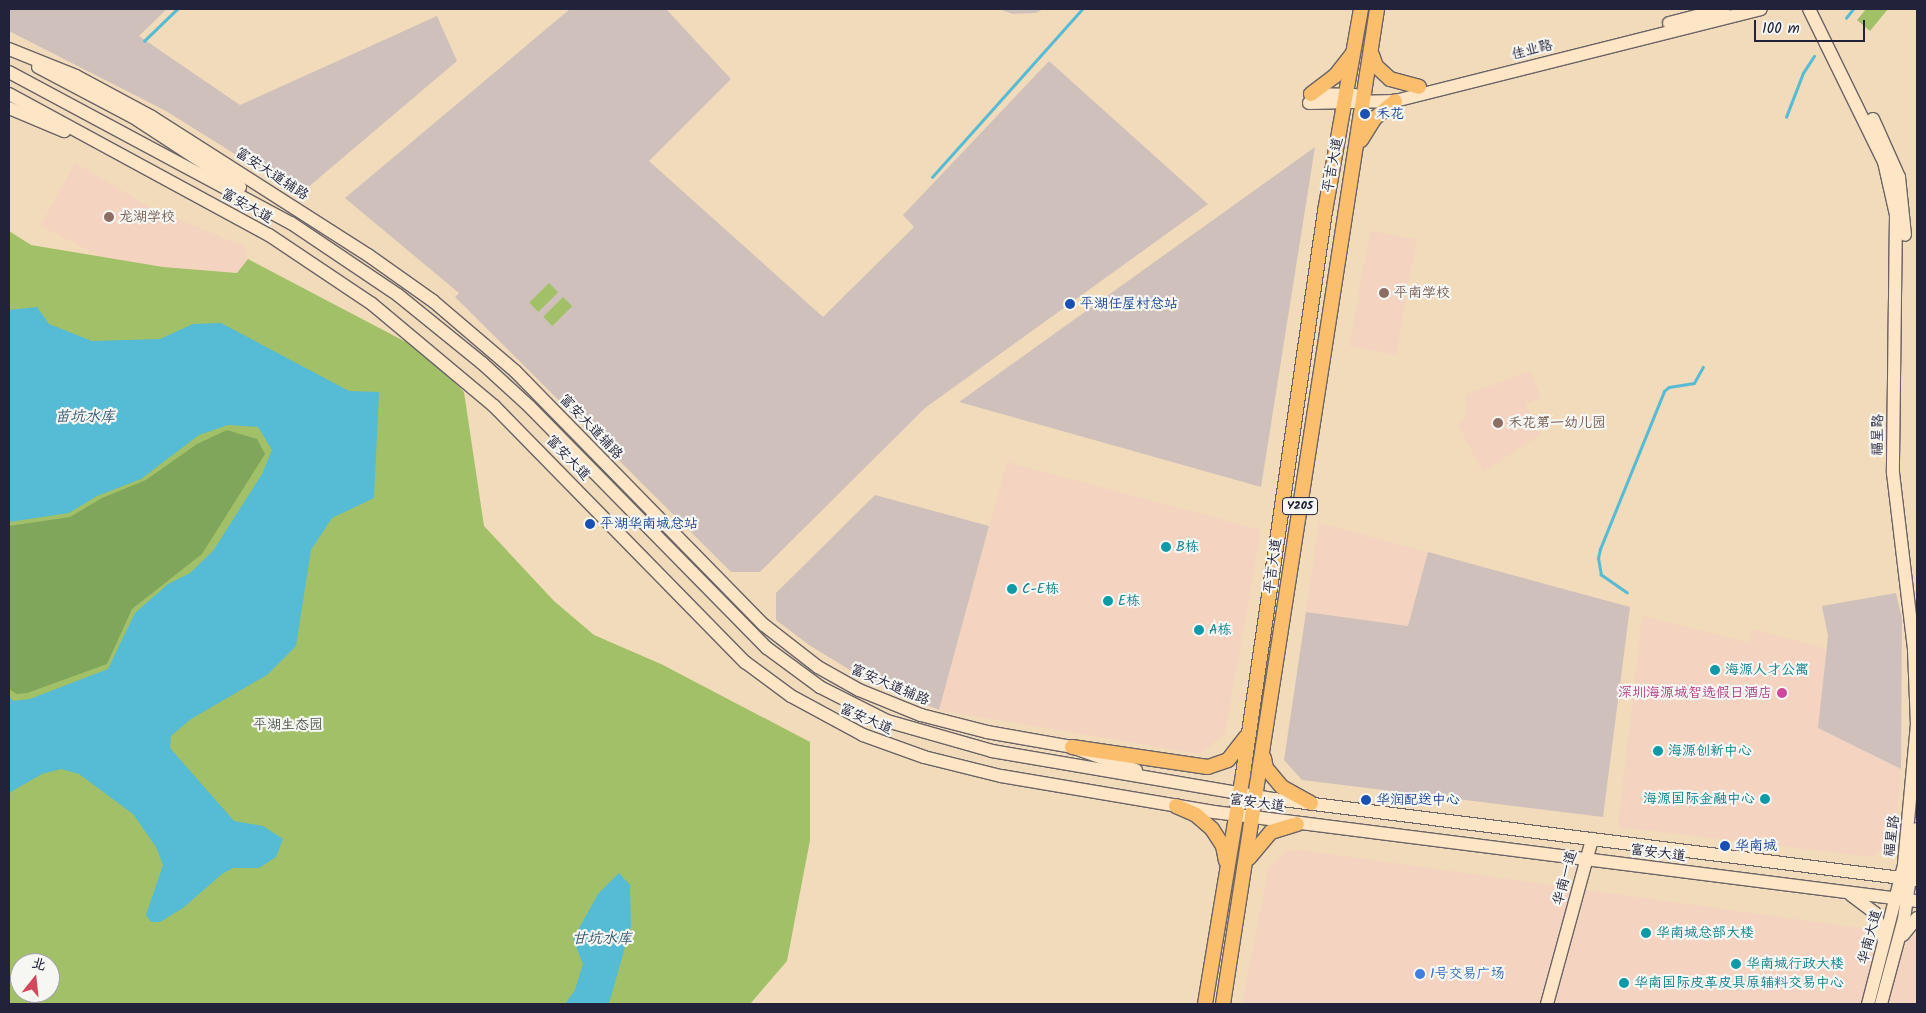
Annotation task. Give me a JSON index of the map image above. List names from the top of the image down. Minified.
{"streets":{"main road":["佳业路","平吉大道","富安大道辅路","富安大道","福星路","Y205","华南一道","华南大道"]},"crossings":[["佳业路","平吉大道"],["平吉大道","富安大道"],["富安大道辅路","富安大道"],["富安大道","福星路"],["富安大道","华南一道"],["富安大道","华南大道"],["福星路","华南大道"]],"water":["苗坑水库","甘坑水库"],"parks":["平湖生态园"],"places":["禾花","龙湖学校","平南学校","平湖任屋村总站","禾花第一幼儿园","平湖华南城总站","B栋","C-E栋","E栋","A栋","海源人才公寓","深圳海源城智选假日酒店","海源创新中心","海源国际金融中心","华润配送中心","华南城","华南城总部大楼","华南城行政大楼","1号交易广场","华南国际皮革皮具原辅料交易中心"],"scale_bar":"100 m","north":"top"}
